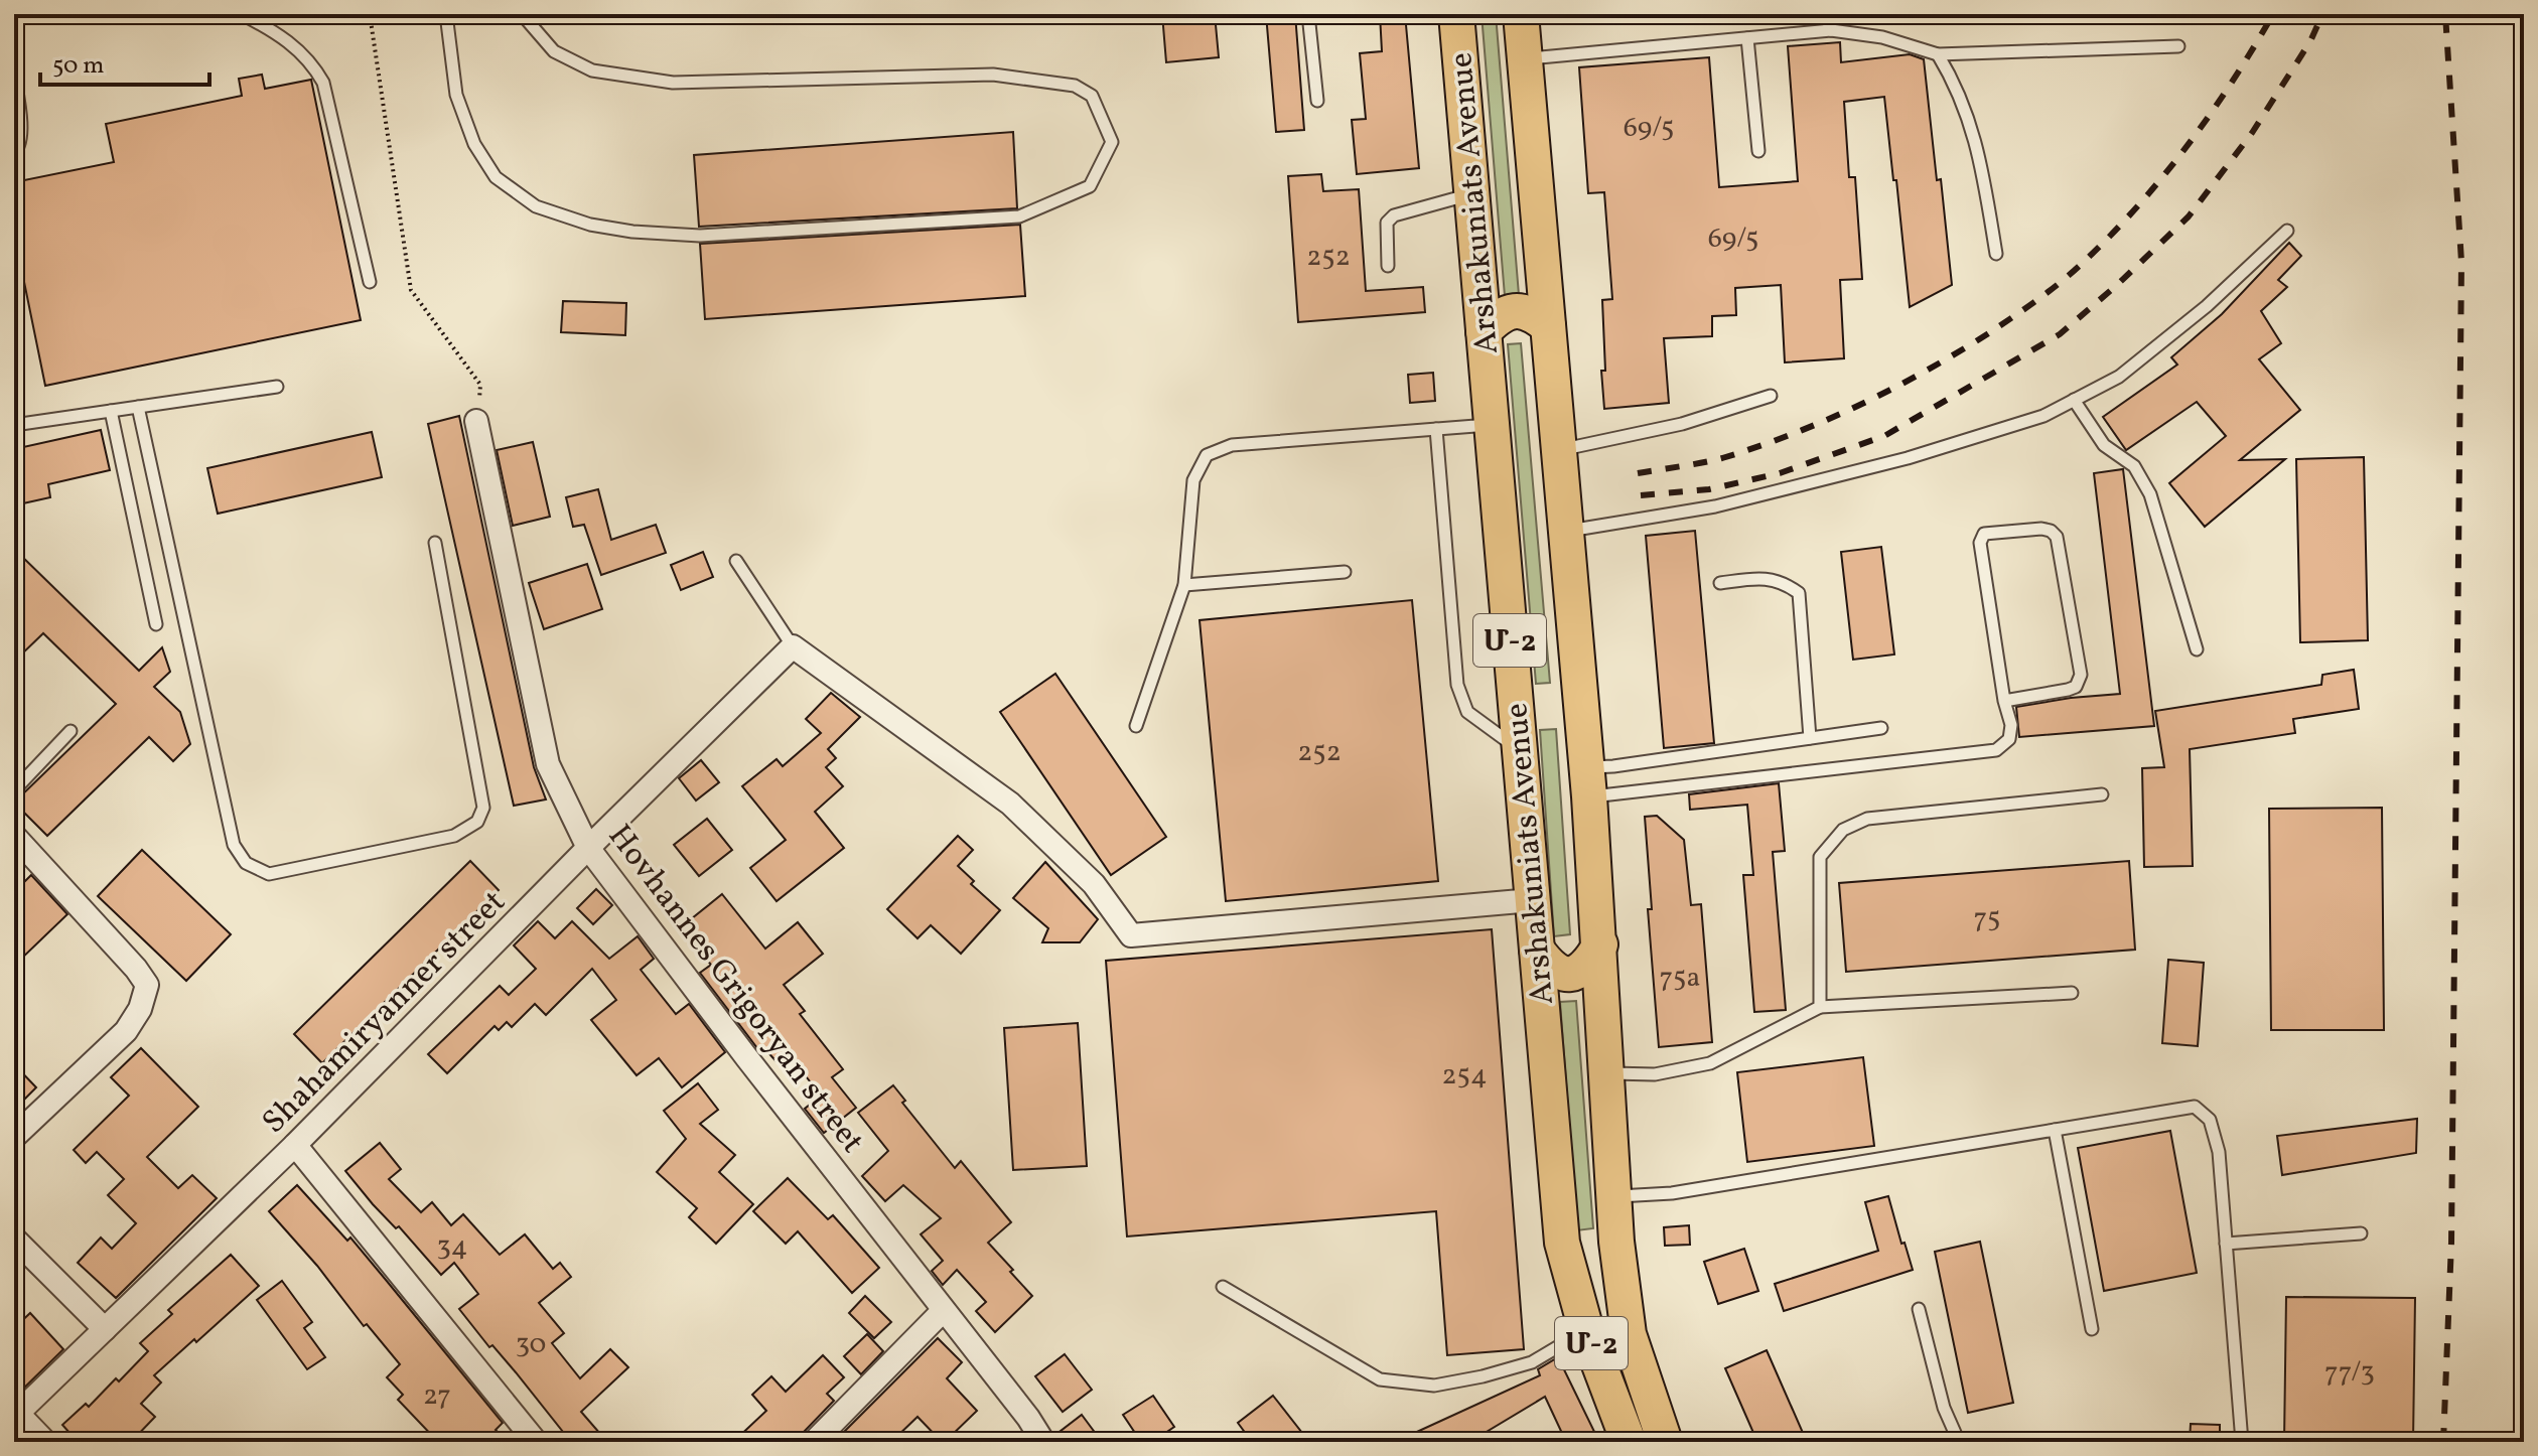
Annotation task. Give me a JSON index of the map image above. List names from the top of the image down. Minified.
{"streets":{"main road":["Arshakuniats Avenue","Մ-2"],"street":["Hovhannes Grigoryan street","Shahamiryanner street"]},"crossings":[["Hovhannes Grigoryan street","Shahamiryanner street"]],"house_numbers":["69/5","69/5","252","252","75","75a","254","34","30","77/3","27"],"scale_bar":"50 m"}
